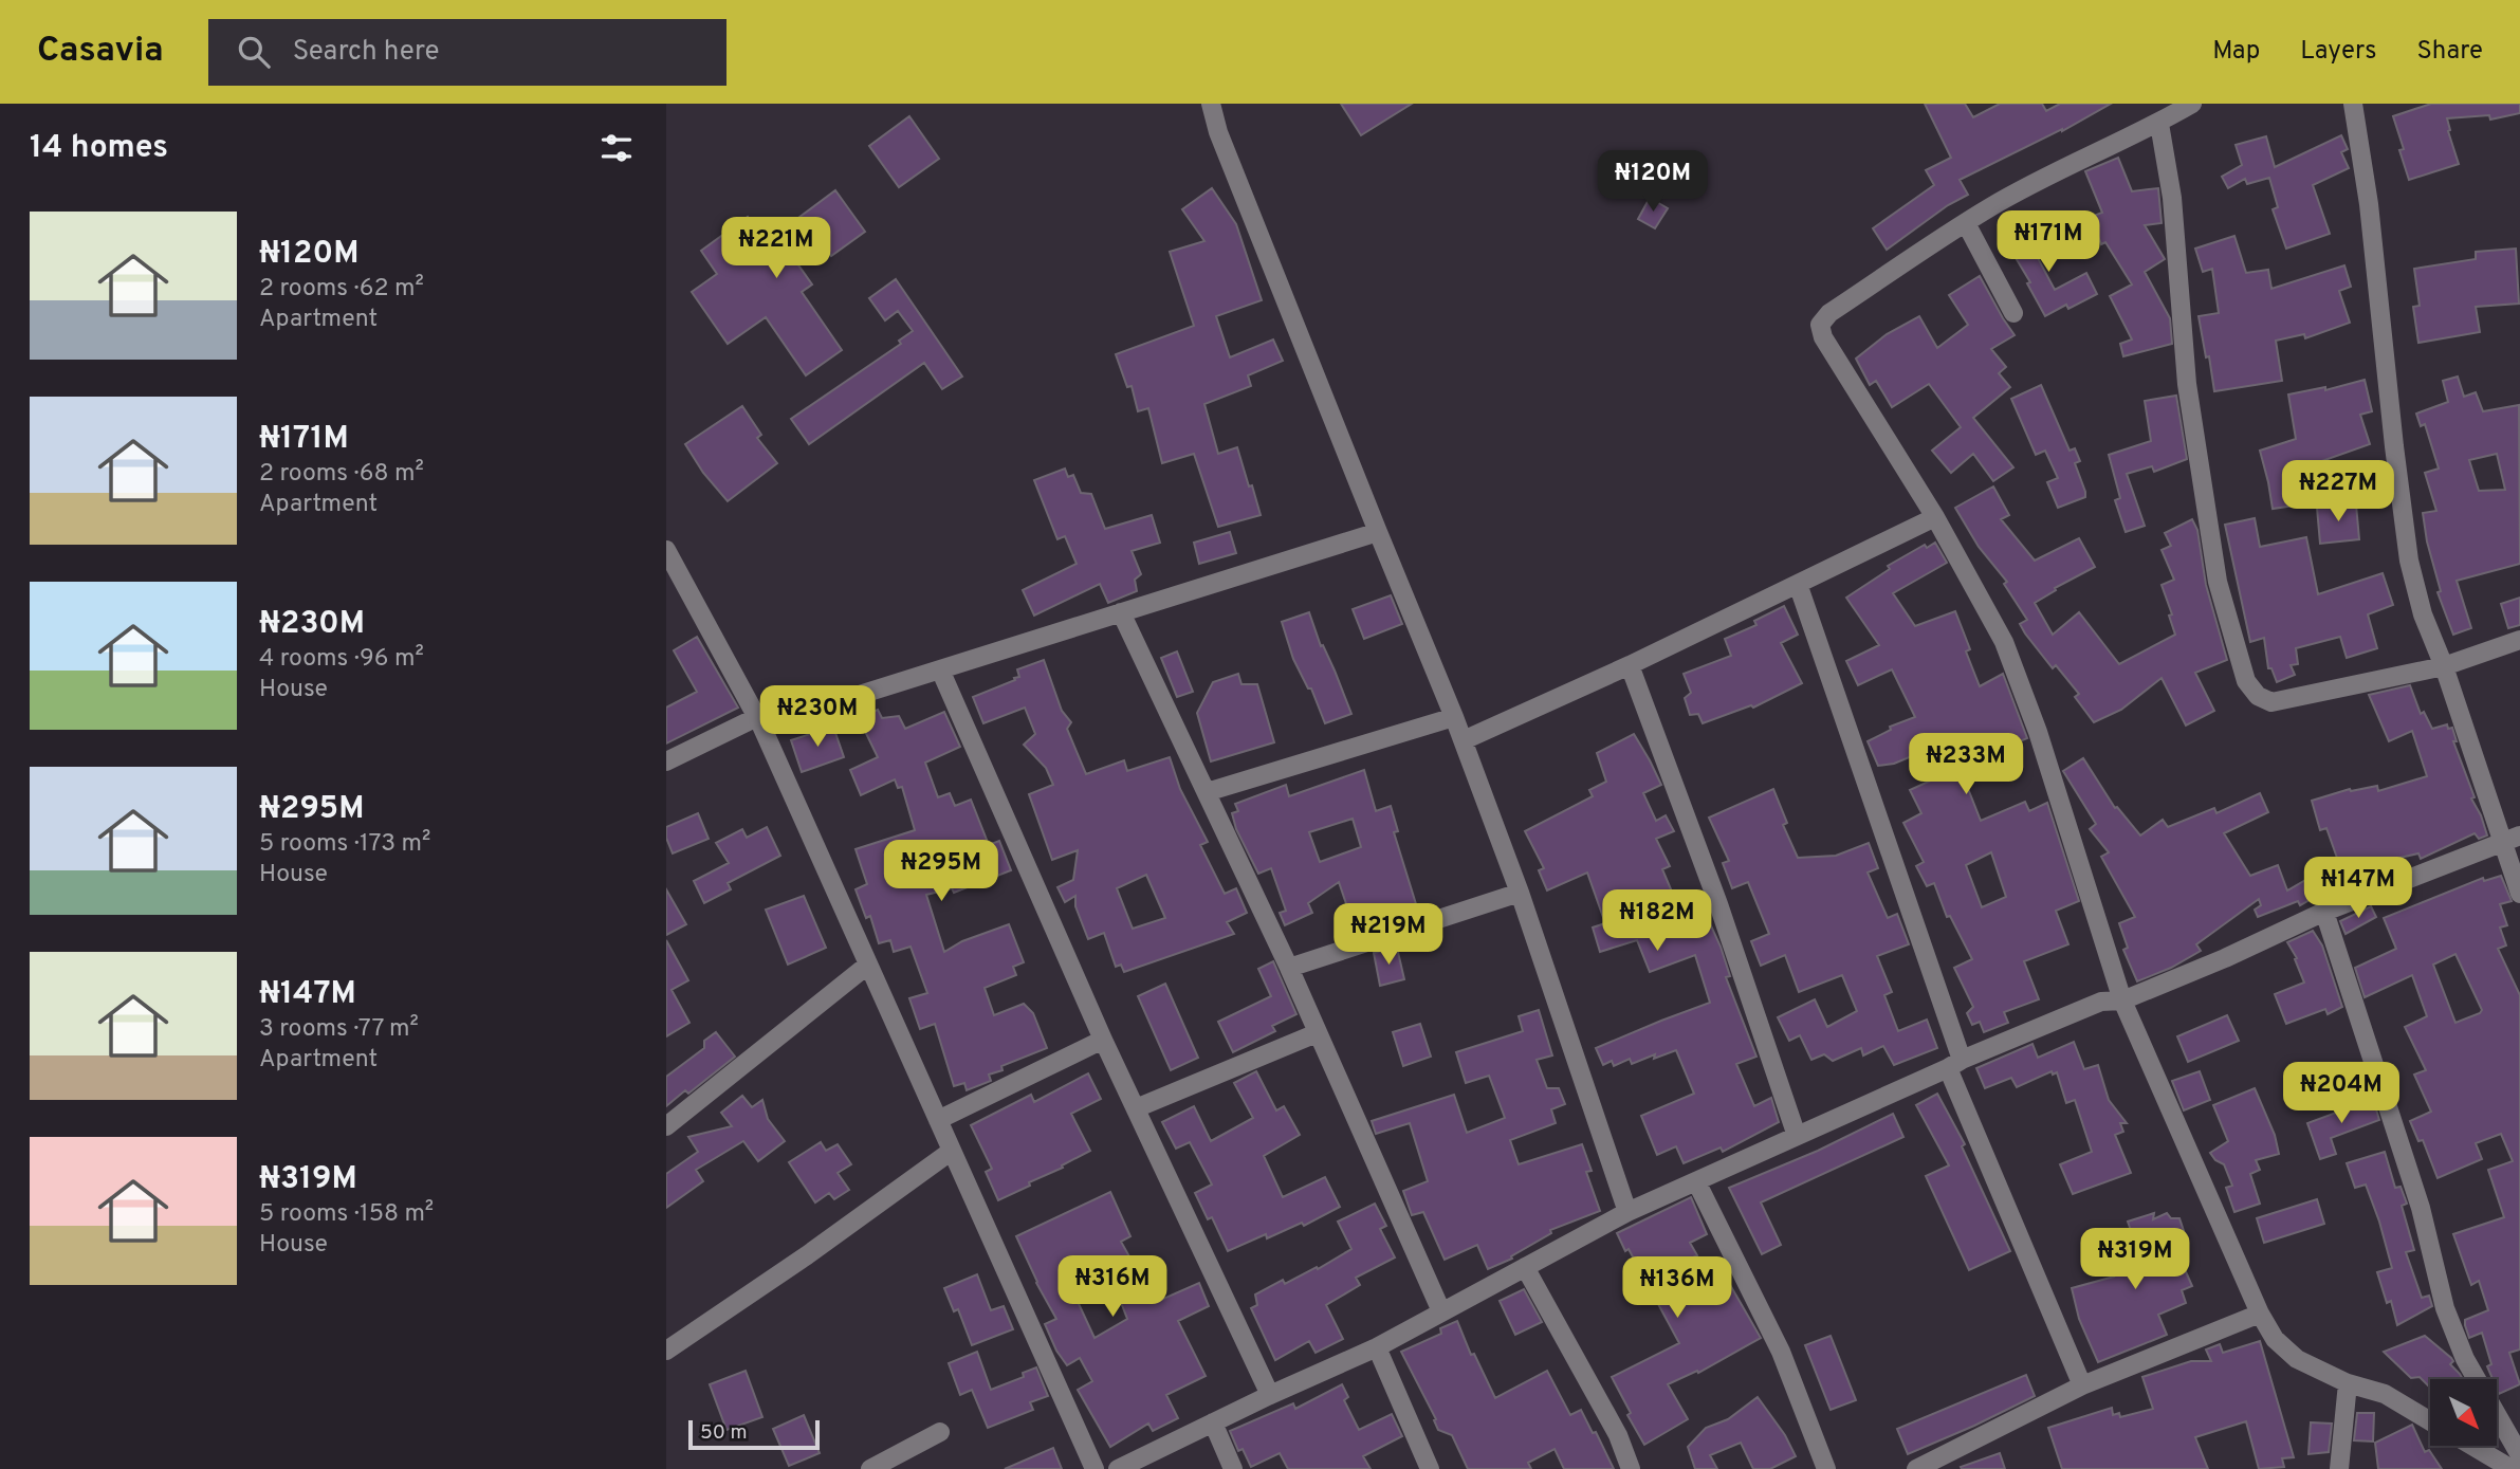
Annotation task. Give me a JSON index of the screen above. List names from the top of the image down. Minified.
{"scale_bar":"50 m","north":"bottom right","page":{"header":"Casavia","search":"Search here","nav":["Map","Layers","Share"],"heading":"14 homes","price":["₦120M","₦171M","₦221M","₦227M","₦230M","₦233M","₦295M","₦147M","₦182M","₦219M","₦204M","₦319M","₦316M","₦136M"],"list":[{"name":"₦120M","note":"2 rooms · 62 m² · Apartment"},{"name":"₦171M","note":"2 rooms · 68 m² · Apartment"},{"name":"₦230M","note":"4 rooms · 96 m² · House"},{"name":"₦295M","note":"5 rooms · 173 m² · House"},{"name":"₦147M","note":"3 rooms · 77 m² · Apartment"},{"name":"₦319M","note":"5 rooms · 158 m² · House"}],"scale":"50 m"}}
